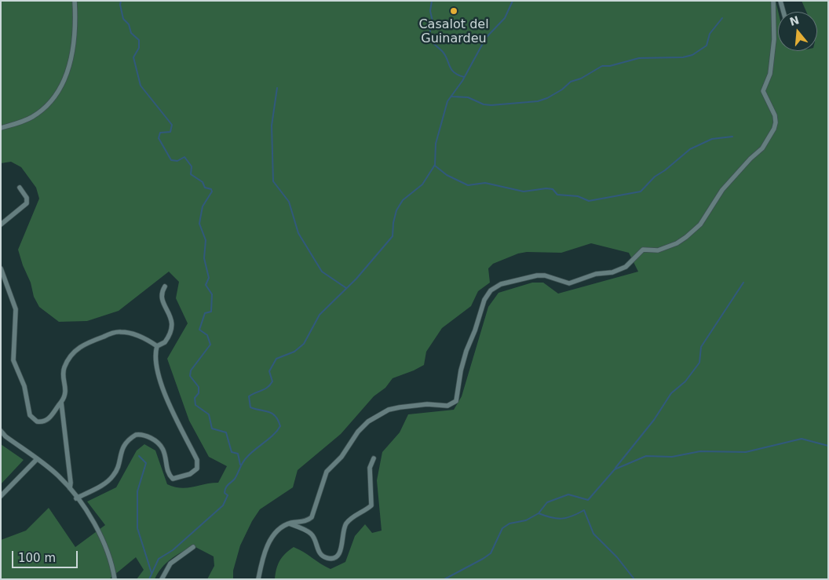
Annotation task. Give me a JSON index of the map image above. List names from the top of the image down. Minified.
{"places":["Casalot del Guinardeu"],"scale_bar":"100 m","north":"top"}
